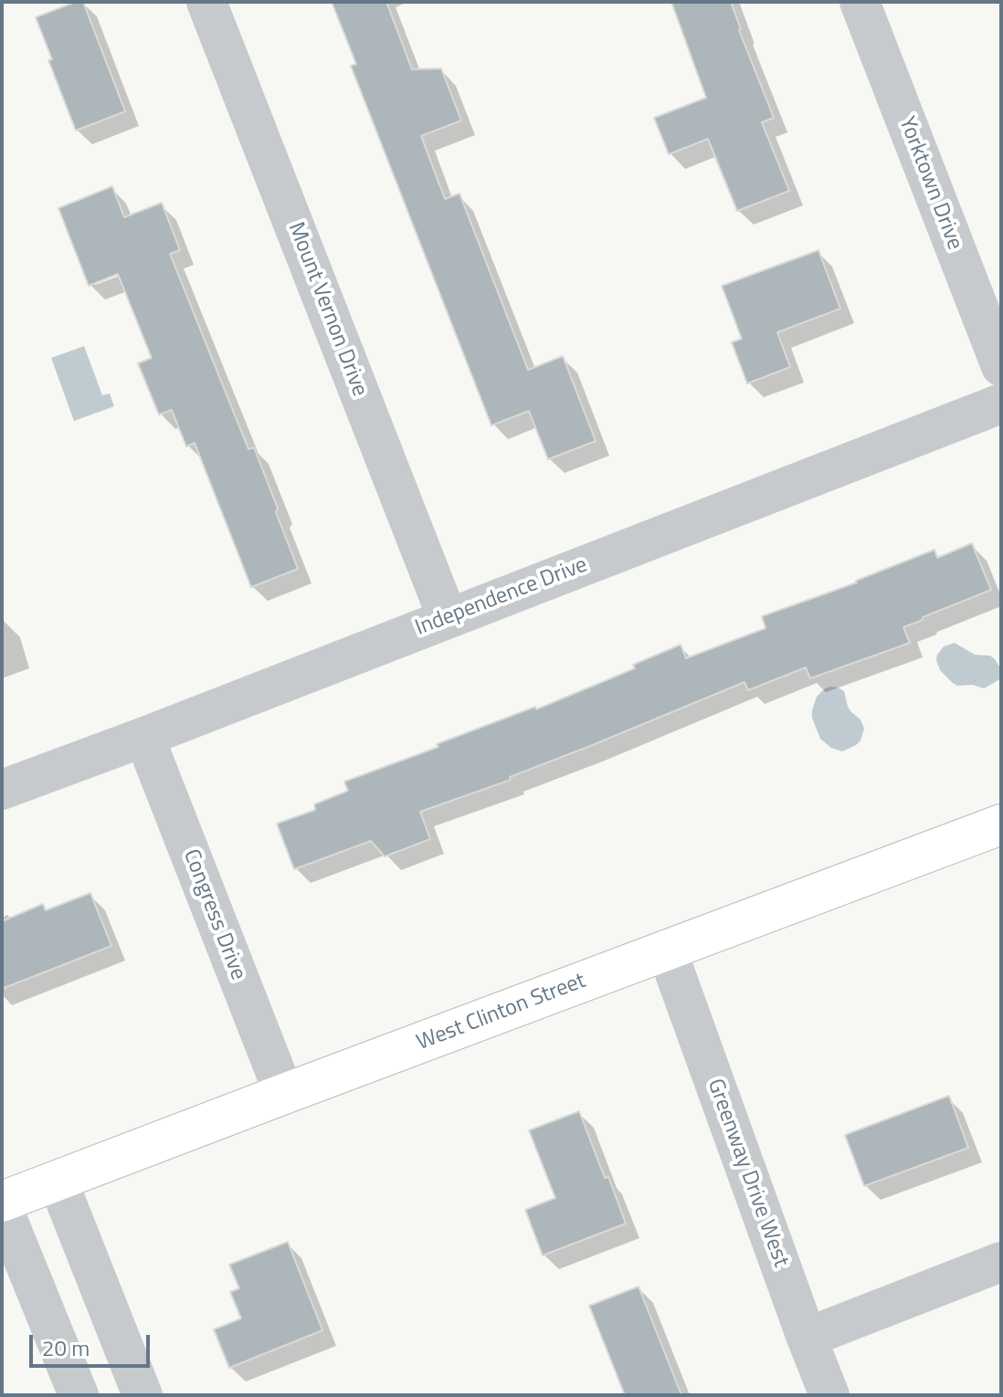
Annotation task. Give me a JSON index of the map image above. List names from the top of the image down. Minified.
{"streets":{"street":["Yorktown Drive","Mount Vernon Drive","Independence Drive","Congress Drive","West Clinton Street","Greenway Drive West"]},"crossings":[["Mount Vernon Drive","Independence Drive"],["Independence Drive","Congress Drive"],["Congress Drive","West Clinton Street"],["West Clinton Street","Greenway Drive West"]],"scale_bar":"20 m"}
